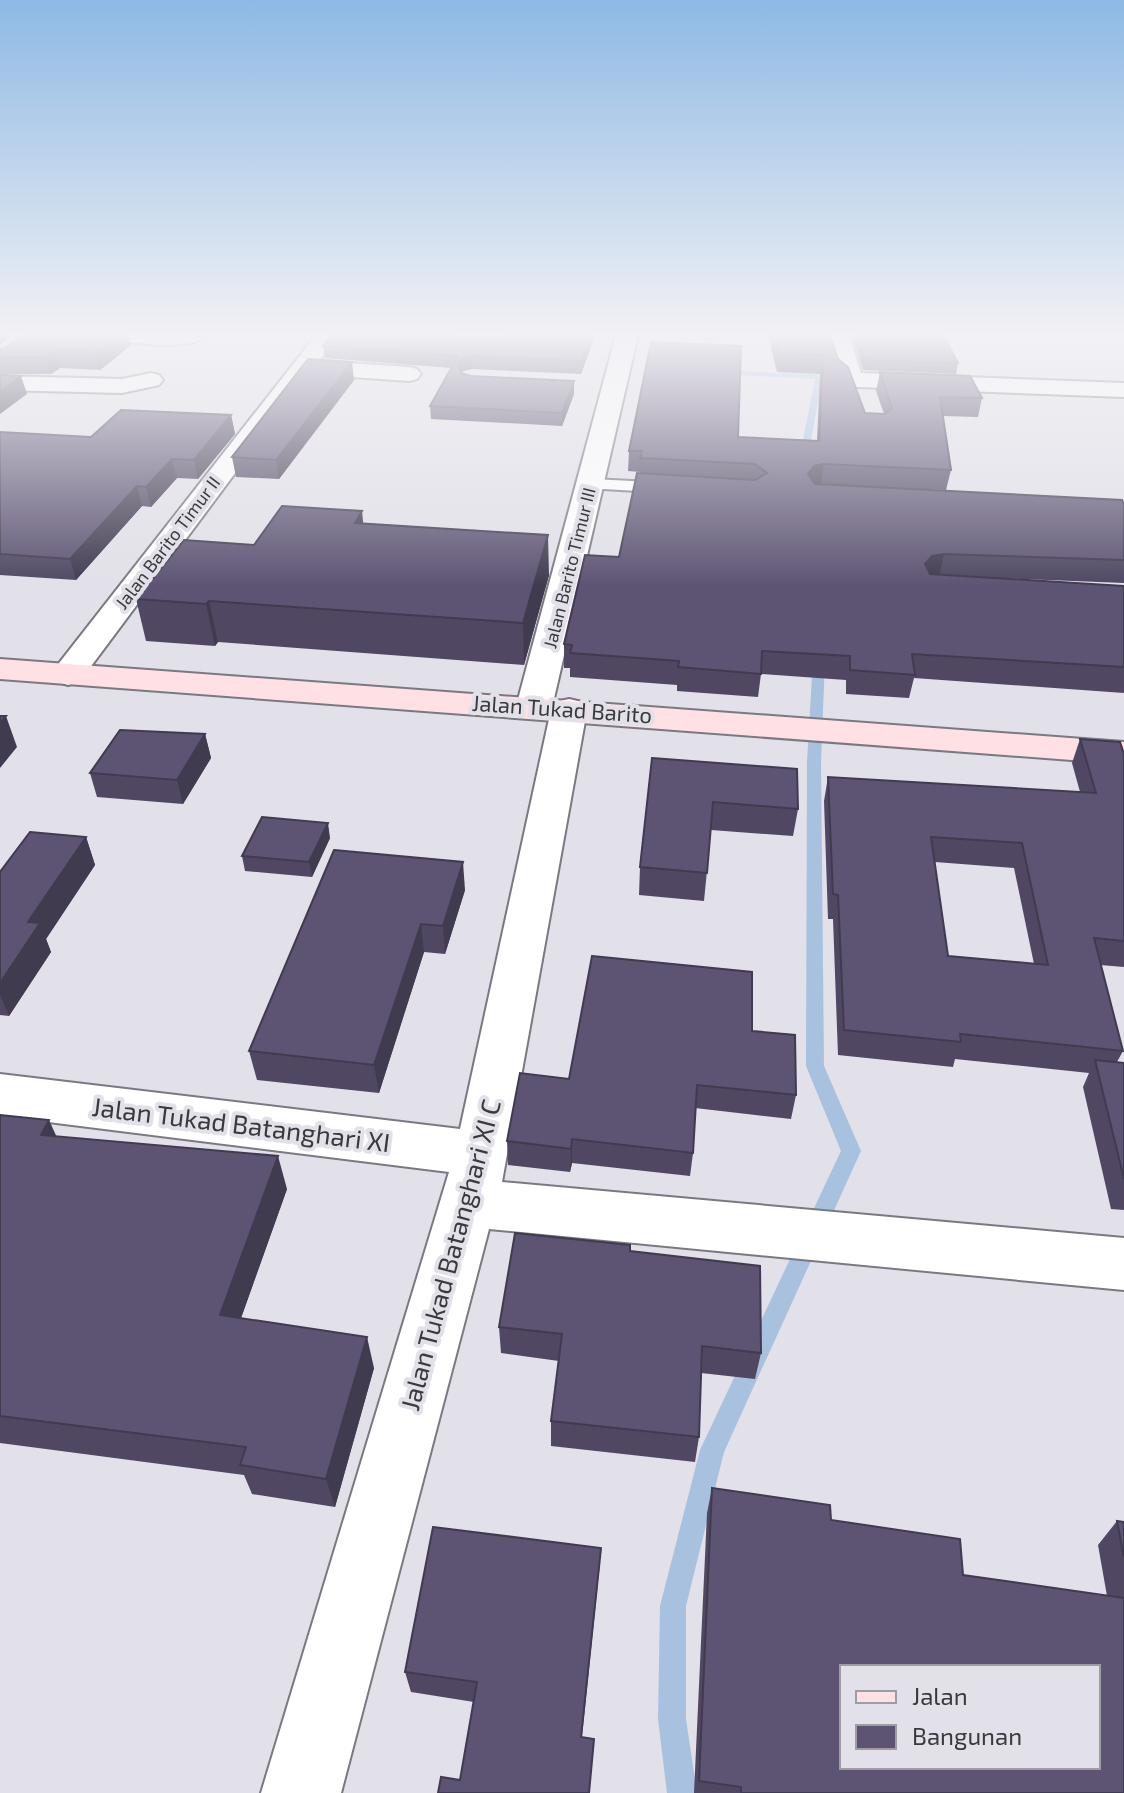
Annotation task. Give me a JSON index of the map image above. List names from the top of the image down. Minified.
{"streets":{"street":["Jalan Barito Timur II","Jalan Barito Timur III","Jalan Tukad Barito","Jalan Tukad Batanghari XI","Jalan Tukad Batanghari XI C"]},"crossings":[["Jalan Barito Timur II","Jalan Tukad Barito"],["Jalan Barito Timur III","Jalan Tukad Barito"],["Jalan Barito Timur III","Jalan Tukad Batanghari XI C"],["Jalan Tukad Barito","Jalan Tukad Batanghari XI C"],["Jalan Tukad Batanghari XI","Jalan Tukad Batanghari XI C"]],"legend":["Jalan","Bangunan"]}
